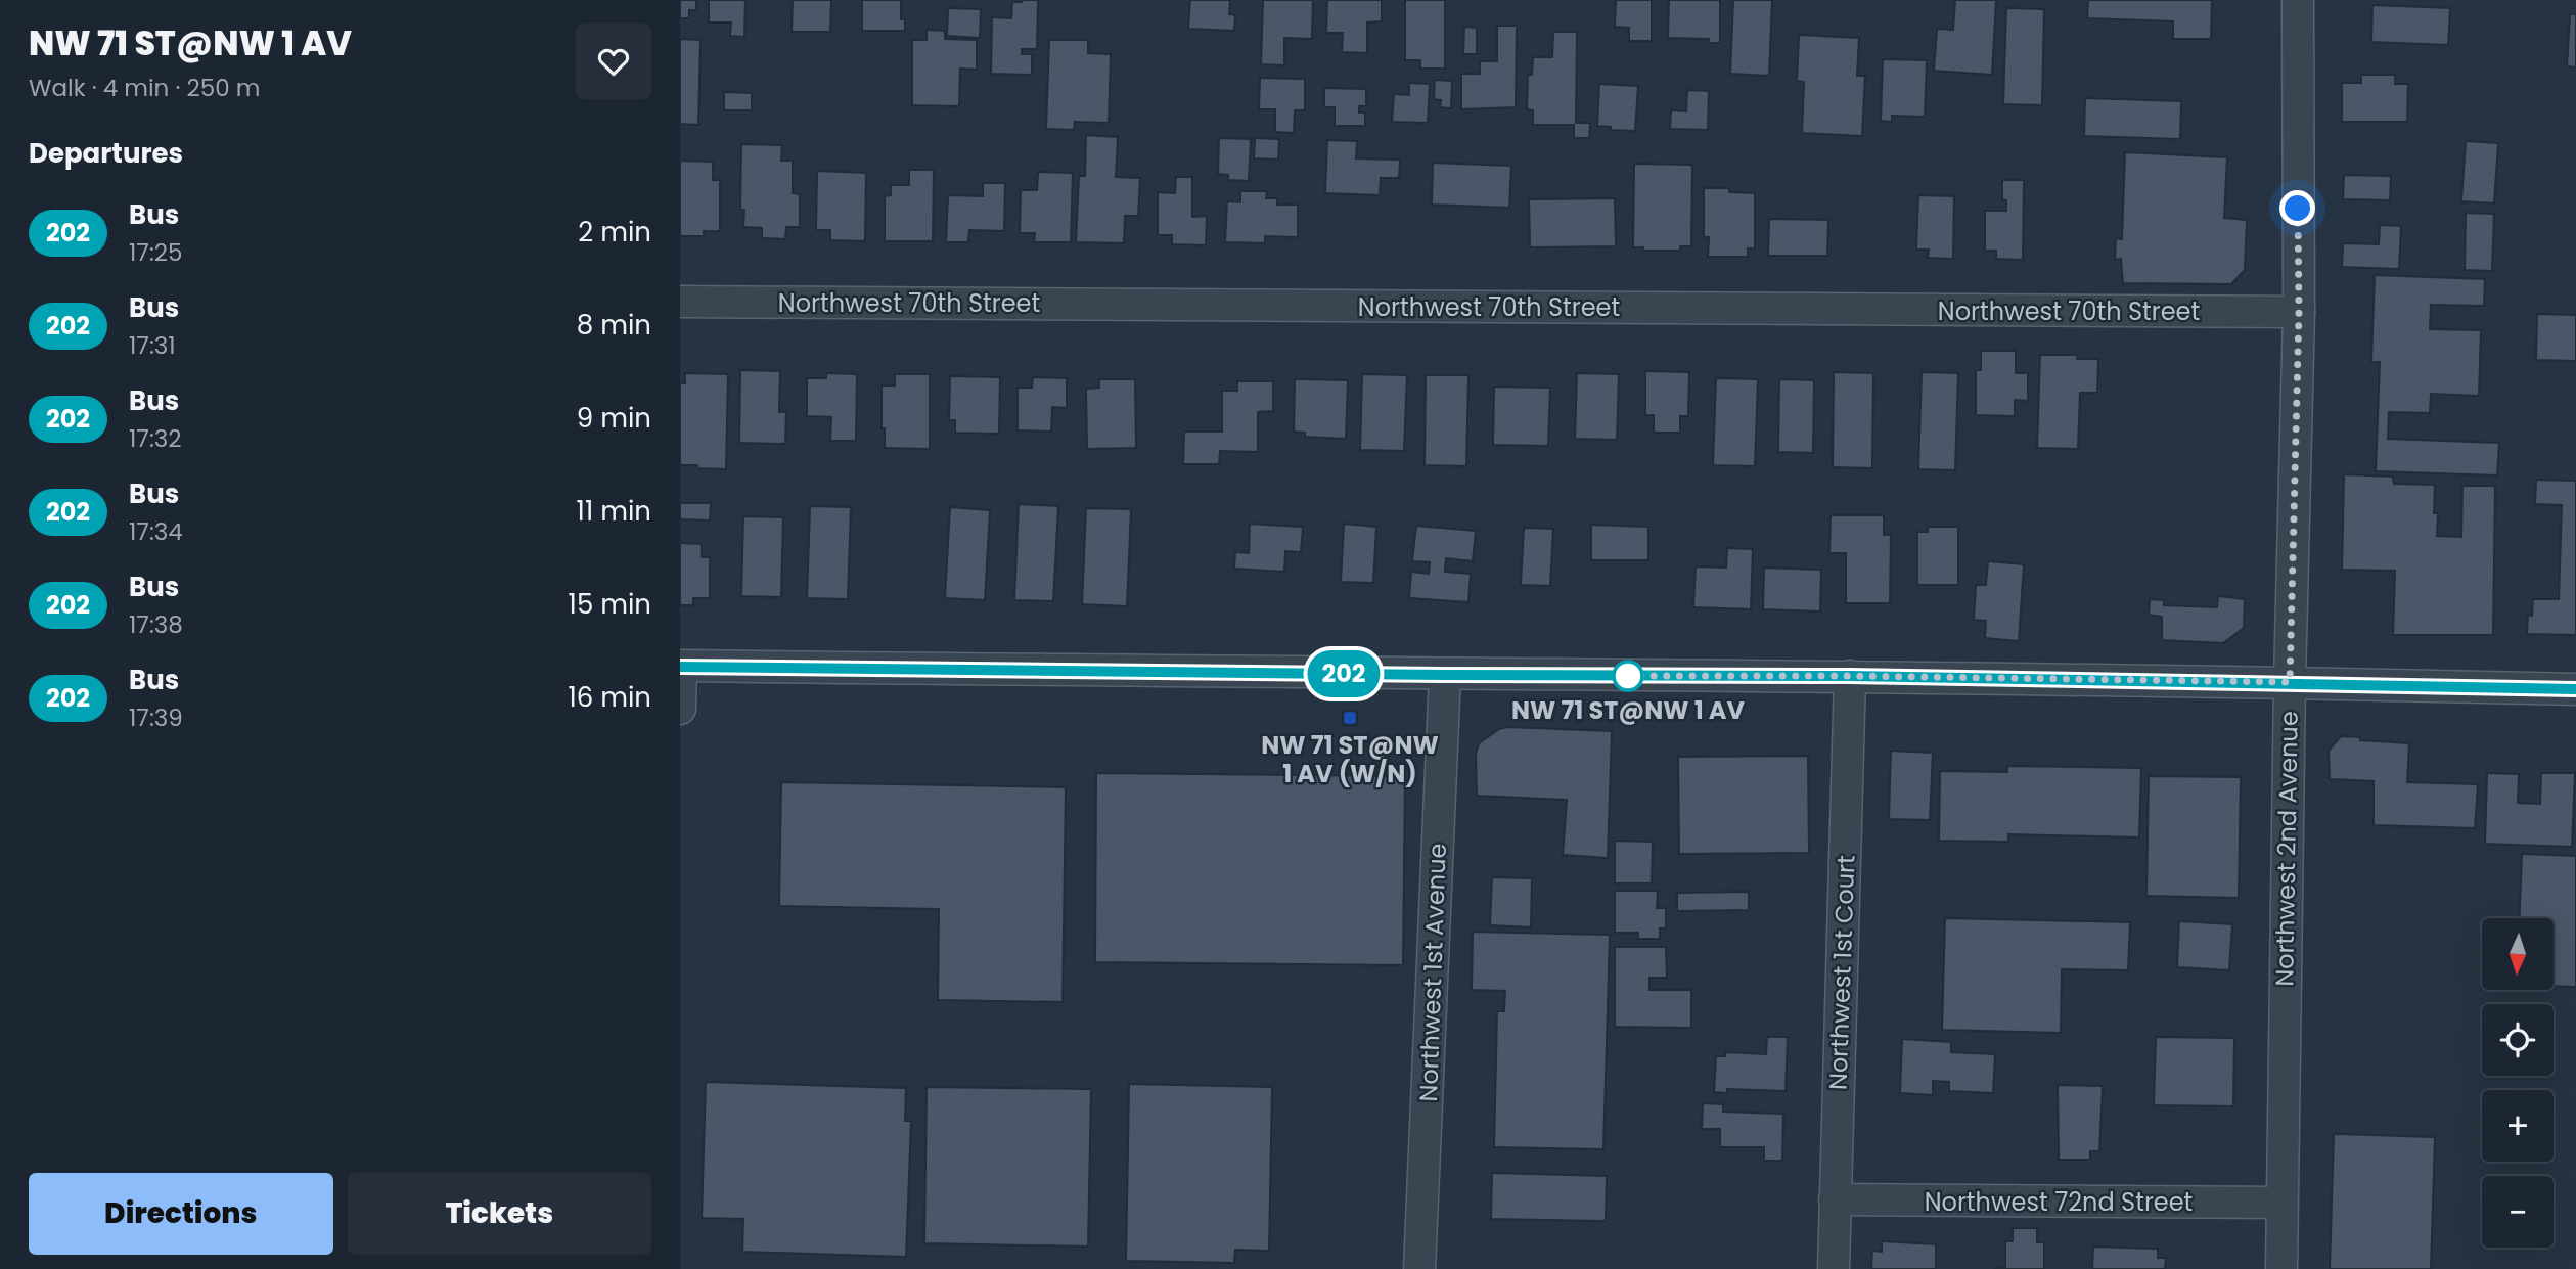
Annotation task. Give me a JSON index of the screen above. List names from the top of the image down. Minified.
{"streets":{"street":["Northwest 70th Street","Northwest 2nd Avenue","Northwest 1st Avenue","Northwest 1st Court","Northwest 72nd Street"]},"crossings":[["Northwest 70th Street","Northwest 2nd Avenue"],["Northwest 2nd Avenue","Northwest 72nd Street"],["Northwest 1st Court","Northwest 72nd Street"]],"places":{"other":["NW 71 ST@NW 1 AV"],"transit":["NW 71 ST@NW 1 AV (W/N)"]},"lines":["bus line 202"],"north":"bottom","page":{"heading":[["NW 71 ST@NW 1 AV","Walk · 4 min · 250 m"],"Departures"],"on_map":"202","list":[{"mark":"202","name":"Bus","note":"17:25","value":"2 min"},{"mark":"202","name":"Bus","note":"17:31","value":"8 min"},{"mark":"202","name":"Bus","note":"17:32","value":"9 min"},{"mark":"202","name":"Bus","note":"17:34","value":"11 min"},{"mark":"202","name":"Bus","note":"17:38","value":"15 min"},{"mark":"202","name":"Bus","note":"17:39","value":"16 min"}],"map_buttons":["+","−"],"buttons":["Directions","Tickets"]}}
